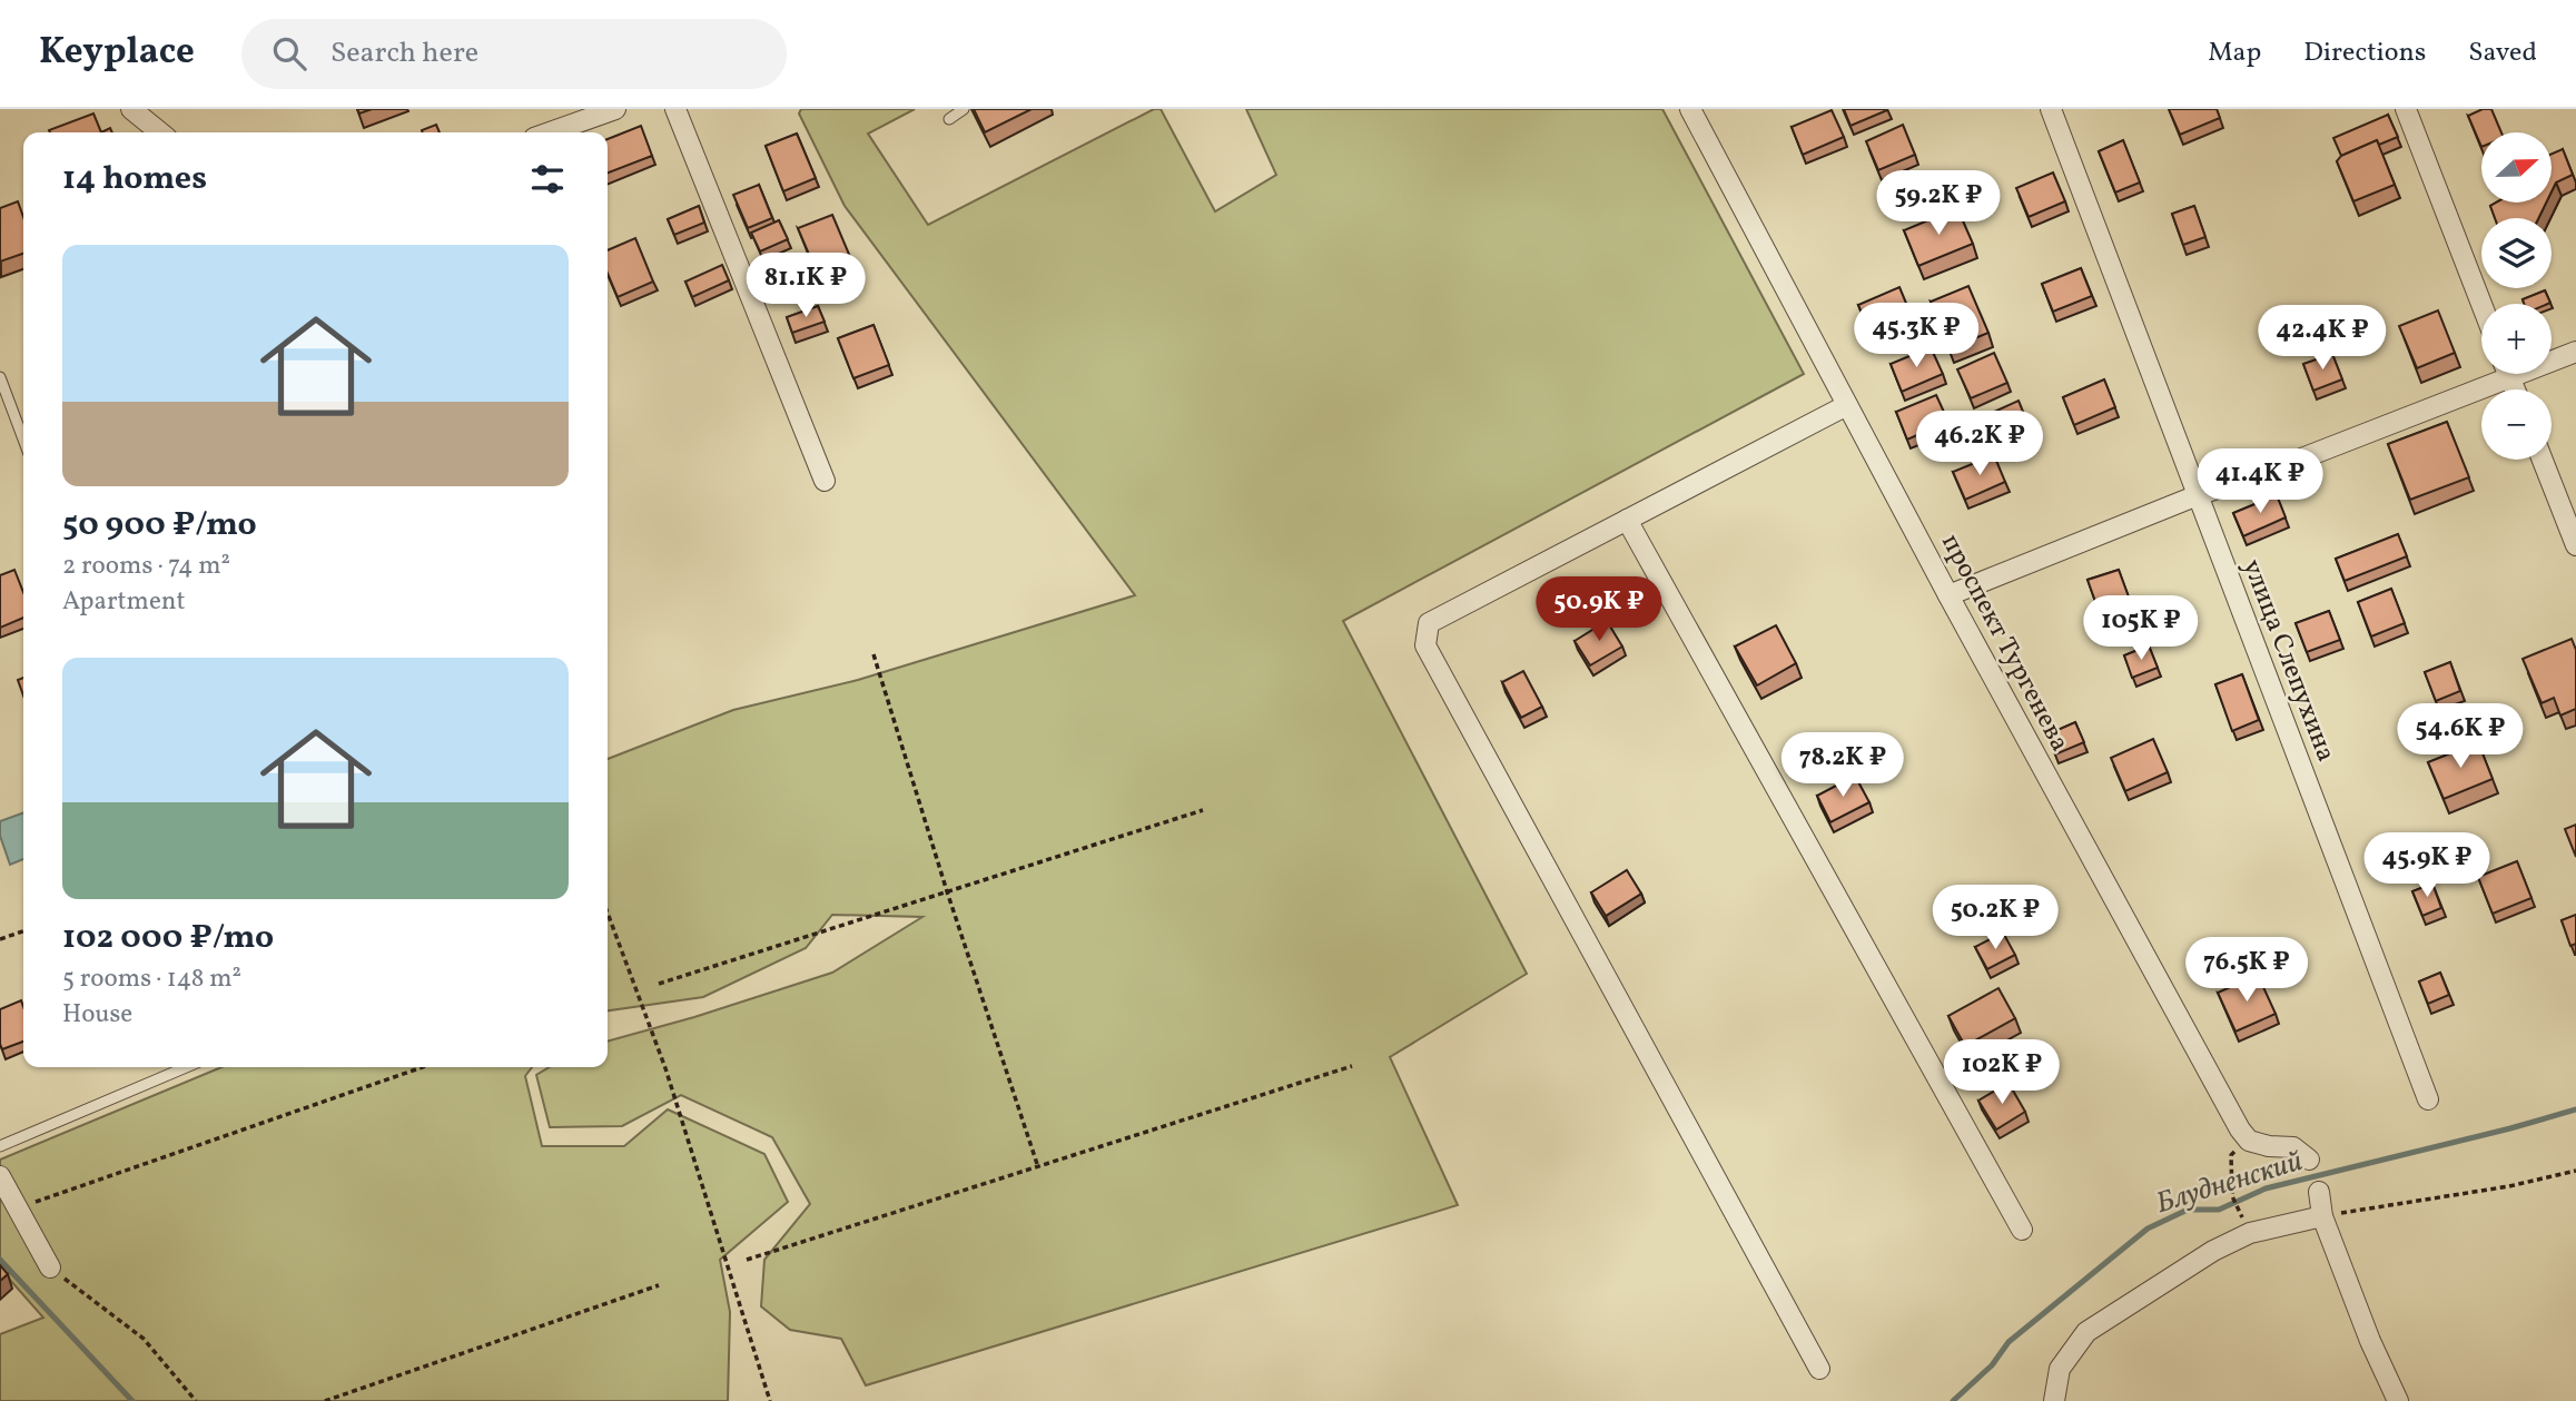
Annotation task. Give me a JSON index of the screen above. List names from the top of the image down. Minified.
{"streets":{"street":["проспект Тургенева","улица Слепухина"]},"water":["Блудненский"],"north":"right","page":{"header":"Keyplace","search":"Search here","nav":["Map","Directions","Saved"],"map_buttons":["+","−"],"heading":"14 homes","price":["59.2K ₽","81.1K ₽","45.3K ₽","42.4K ₽","46.2K ₽","41.4K ₽","50.9K ₽","105K ₽","54.6K ₽","78.2K ₽","45.9K ₽","50.2K ₽","76.5K ₽","102K ₽"],"list":[{"name":"50 900 ₽/mo","note":"2 rooms · 74 m² · Apartment"},{"name":"102 000 ₽/mo","note":"5 rooms · 148 m² · House"}]}}
